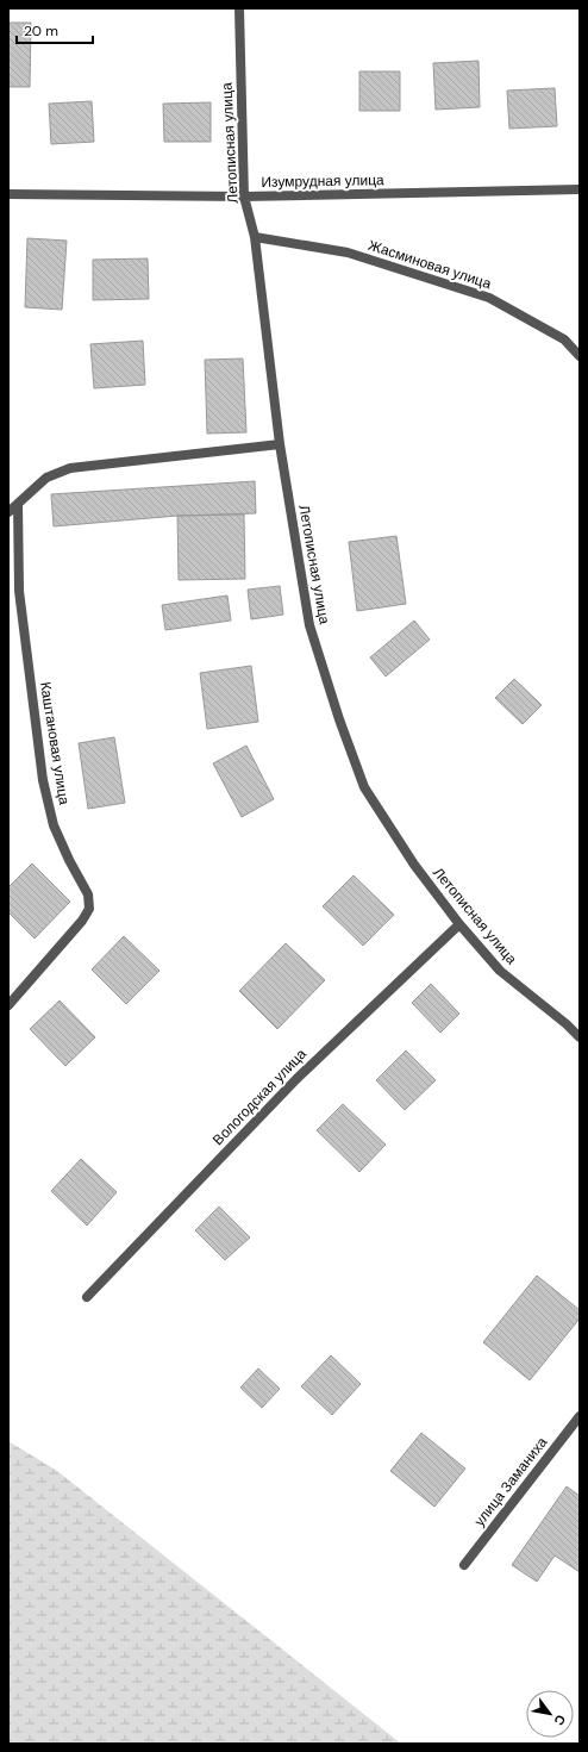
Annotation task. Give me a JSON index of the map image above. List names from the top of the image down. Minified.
{"streets":{"street":["Летописная улица","Изумрудная улица","Жасминовая улица","Каштановая улица","Вологодская улица","улица Заманиха"]},"crossings":[["Летописная улица","Изумрудная улица"],["Летописная улица","Жасминовая улица"],["Летописная улица","Вологодская улица"]],"scale_bar":"20 m","north":"bottom right"}
